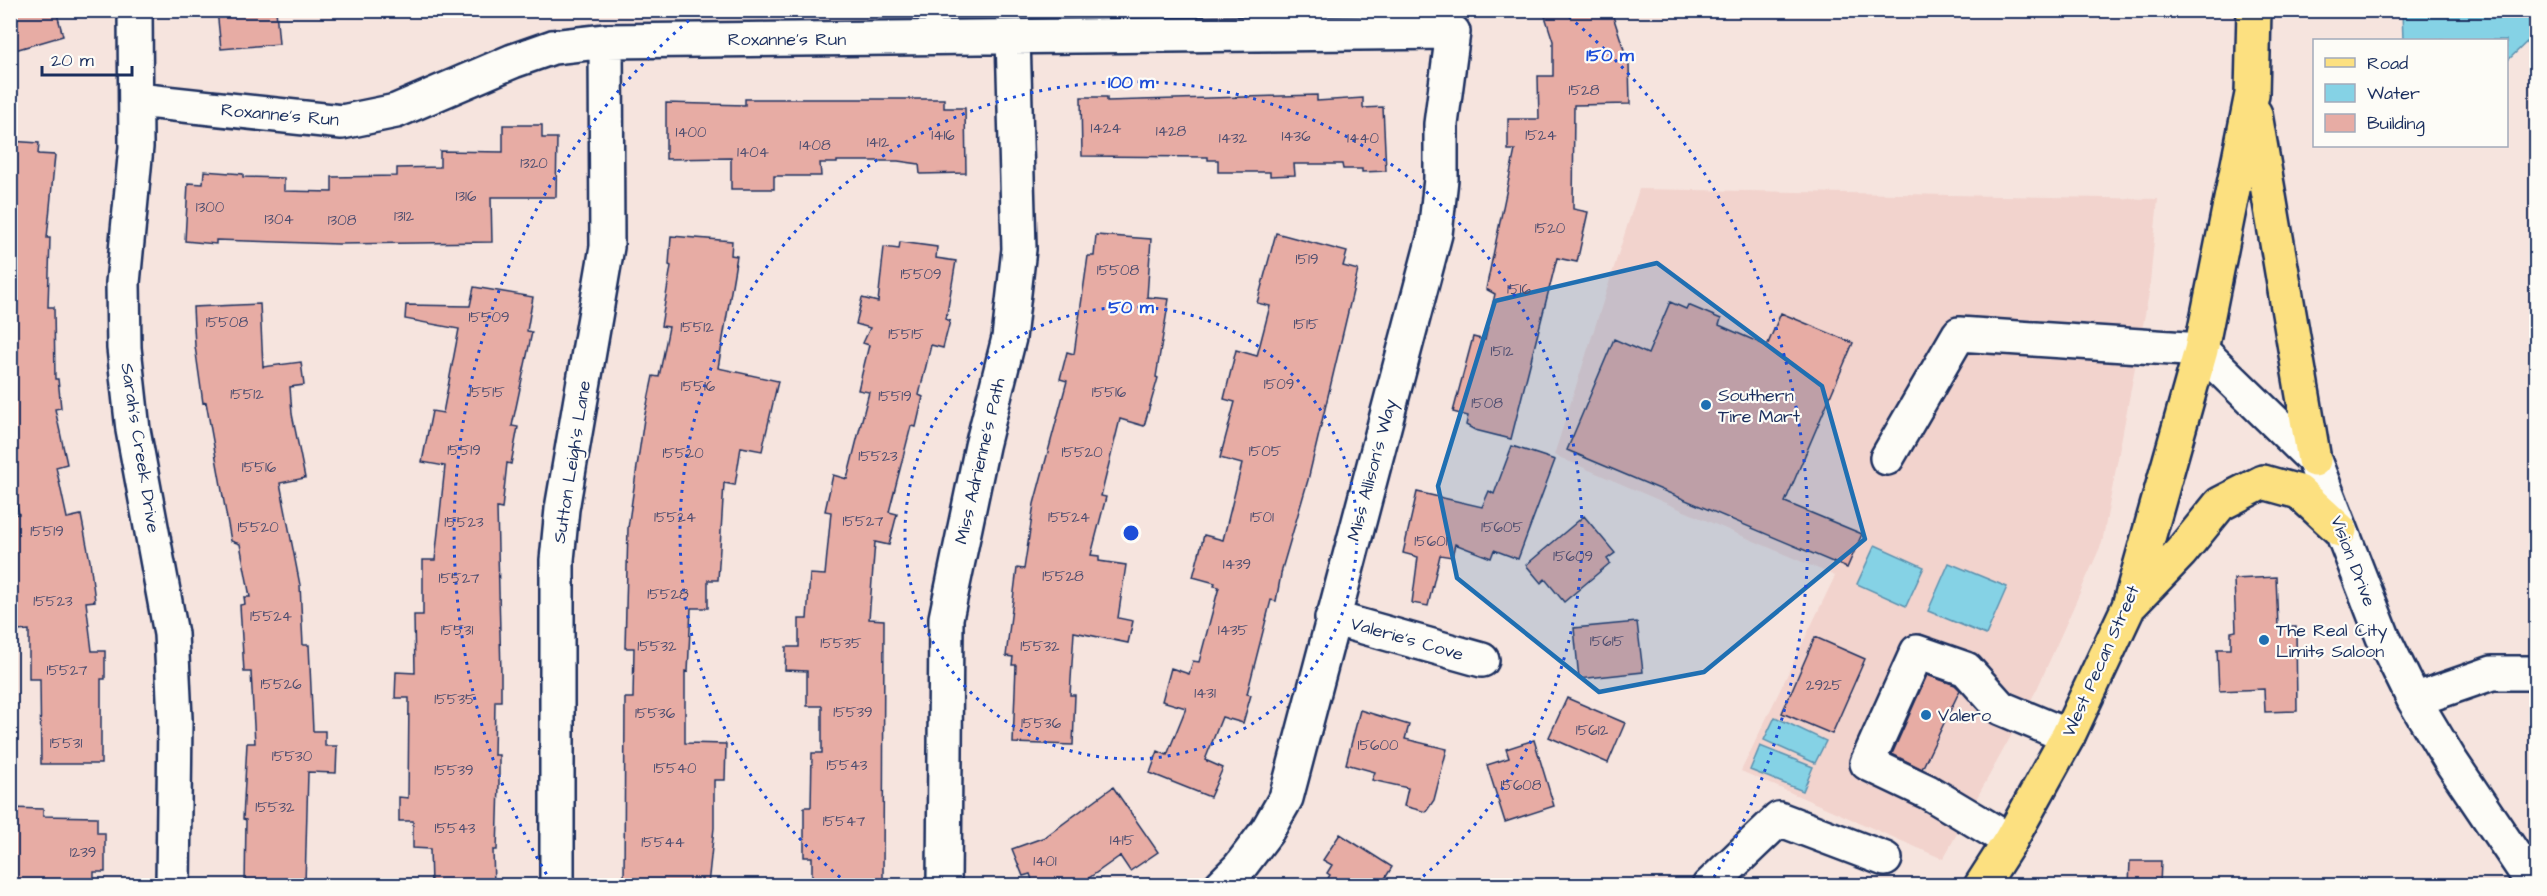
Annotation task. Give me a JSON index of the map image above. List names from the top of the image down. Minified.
{"streets":{"main road":["West Pecan Street"],"street":["Roxanne's Run","Sarah's Creek Drive","Miss Adrienne's Path","Sutton Leigh's Lane","Miss Allison's Way","Vision Drive","Valerie's Cove"]},"crossings":[["Roxanne's Run","Sarah's Creek Drive"],["Roxanne's Run","Miss Adrienne's Path"],["Roxanne's Run","Sutton Leigh's Lane"],["Roxanne's Run","Miss Allison's Way"],["Miss Allison's Way","Valerie's Cove"],["Vision Drive","West Pecan Street"]],"places":["Southern Tire Mart","The Real City Limits Saloon","Valero"],"house_numbers":["1528","1424","1428","1400","1416","1524","1436","1432","1440","1412","1408","1404","1320","1316","1300","1312","1304","1308","1520","1519","15508","15509","1516","15509","15508","1515","15512","15515","1512","1509","15516","15515","15516","15512","15519","1508","15519","1505","15520","15520","15523","15516","15524","15524","1501","15527","15523","15520","15605","15519","15601","15609","1439","15528","15527","15528","15523","15524","15531","1435","15615","15535","15532","15532","15527","15526","2925","1431","15535","15539","15536","15536","15612","15531","15600","15530","15543","15540","15539","15608","15532","15547","15543","1415","15544","1239","1401"],"legend":["Road","Water","Building"],"scale_bar":"20 m","rings":["150 m","100 m","50 m"]}
